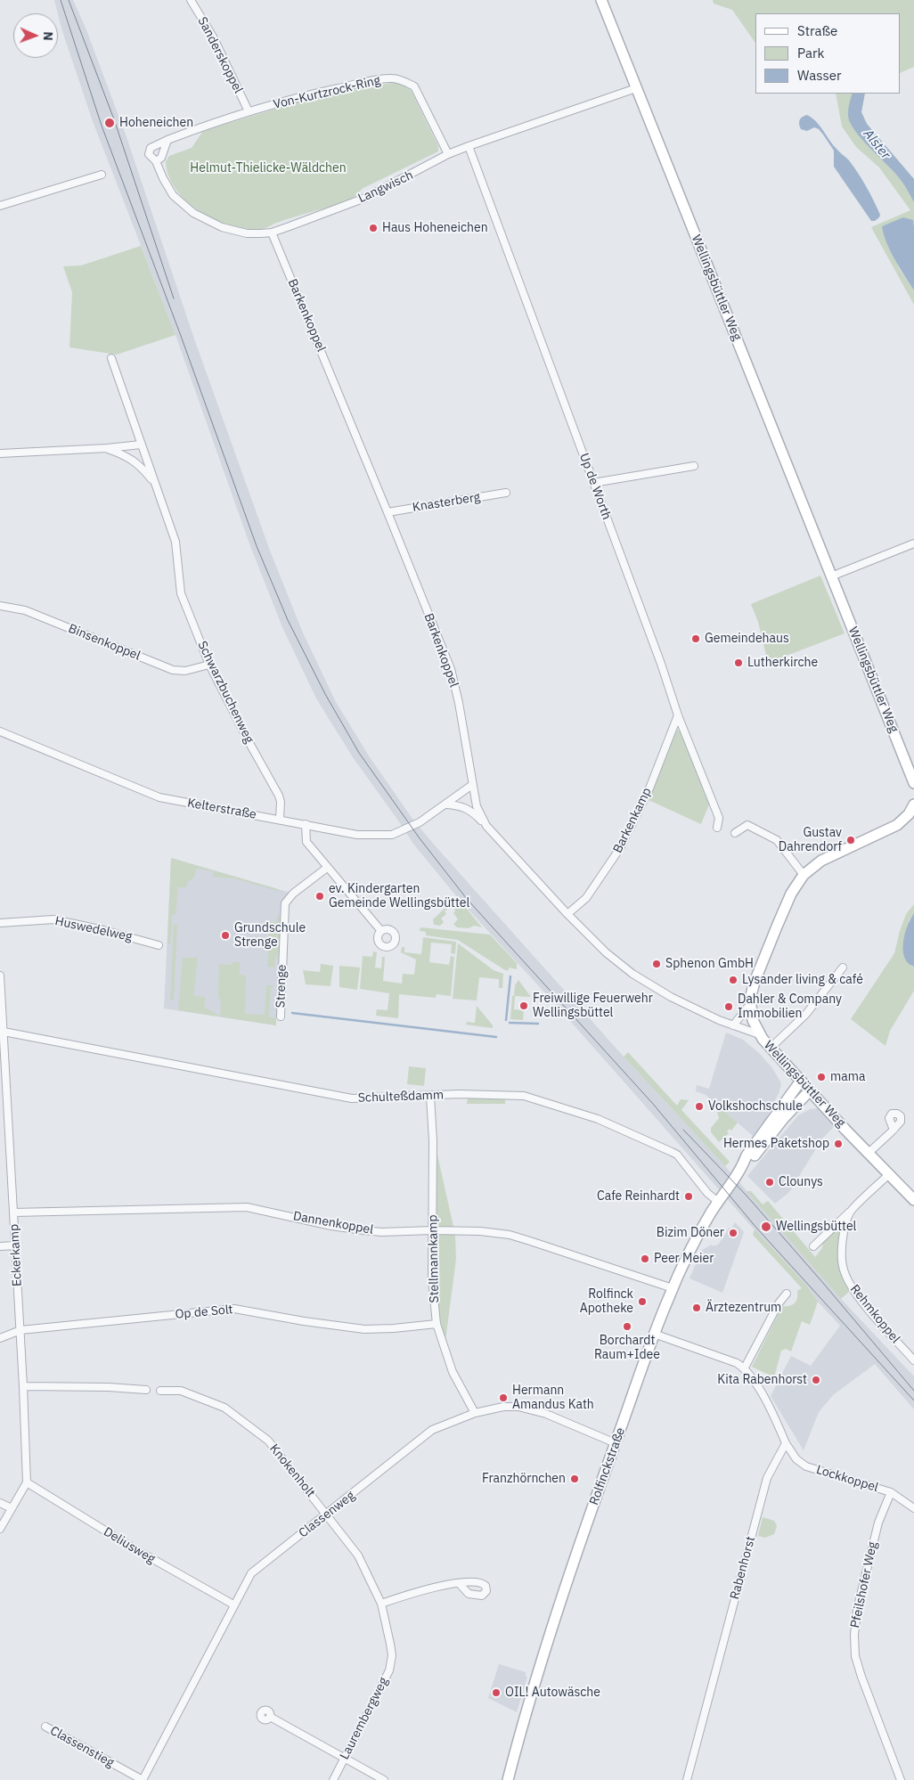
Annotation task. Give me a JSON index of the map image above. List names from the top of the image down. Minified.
{"streets":{"main road":["Wellingsbüttler Weg","Rolfinckstraße"],"street":["Sanderskoppel","Von-Kurtzrock-Ring","Langwisch","Barkenkoppel","Up de Worth","Knasterberg","Binsenkoppel","Schwarzbuchenweg","Kelterstraße","Barkenkamp","Huswedelweg","Strenge","Schulteßdamm","Dannenkoppel","Eckerkamp","Stellmannkamp","Op de Solt","Rehmkoppel","Knokenholt","Lockkoppel","Classenweg","Deliusweg","Rabenhorst","Pfeilshofer Weg","Laurembergweg","Classenstieg"]},"crossings":[["Sanderskoppel","Von-Kurtzrock-Ring"],["Von-Kurtzrock-Ring","Langwisch"],["Langwisch","Wellingsbüttler Weg"],["Langwisch","Barkenkoppel"],["Langwisch","Up de Worth"],["Wellingsbüttler Weg","Barkenkoppel"],["Wellingsbüttler Weg","Rolfinckstraße"],["Barkenkoppel","Knasterberg"],["Barkenkoppel","Kelterstraße"],["Barkenkoppel","Barkenkamp"],["Up de Worth","Barkenkamp"],["Binsenkoppel","Schwarzbuchenweg"],["Schwarzbuchenweg","Kelterstraße"],["Schulteßdamm","Eckerkamp"],["Schulteßdamm","Stellmannkamp"],["Schulteßdamm","Rolfinckstraße"],["Dannenkoppel","Eckerkamp"],["Dannenkoppel","Stellmannkamp"],["Dannenkoppel","Rolfinckstraße"],["Eckerkamp","Op de Solt"],["Eckerkamp","Deliusweg"],["Stellmannkamp","Op de Solt"],["Stellmannkamp","Classenweg"],["Rolfinckstraße","Classenweg"],["Knokenholt","Classenweg"],["Knokenholt","Laurembergweg"],["Lockkoppel","Rabenhorst"],["Lockkoppel","Pfeilshofer Weg"],["Classenweg","Deliusweg"],["Classenweg","Classenstieg"]],"water":["Alster"],"parks":["Helmut-Thielicke-Wäldchen"],"places":["Hoheneichen","Haus Hoheneichen","Gemeindehaus","Lutherkirche","Gustav Dahrendorf","ev. Kindergarten Gemeinde Wellingsbüttel","Grundschule Strenge","Sphenon GmbH","Lysander living & café","Freiwillige Feuerwehr Wellingsbüttel","Dahler & Company Immobilien","mama","Volkshochschule","Hermes Paketshop","Clounys","Cafe Reinhardt","Wellingsbüttel","Bizim Döner","Peer Meier","Rolfinck Apotheke","Ärztezentrum","Borchardt Raum+Idee","Kita Rabenhorst","Hermann Amandus Kath","Franzhörnchen","OIL! Autowäsche"],"legend":["Straße","Park","Wasser"],"north":"right"}
